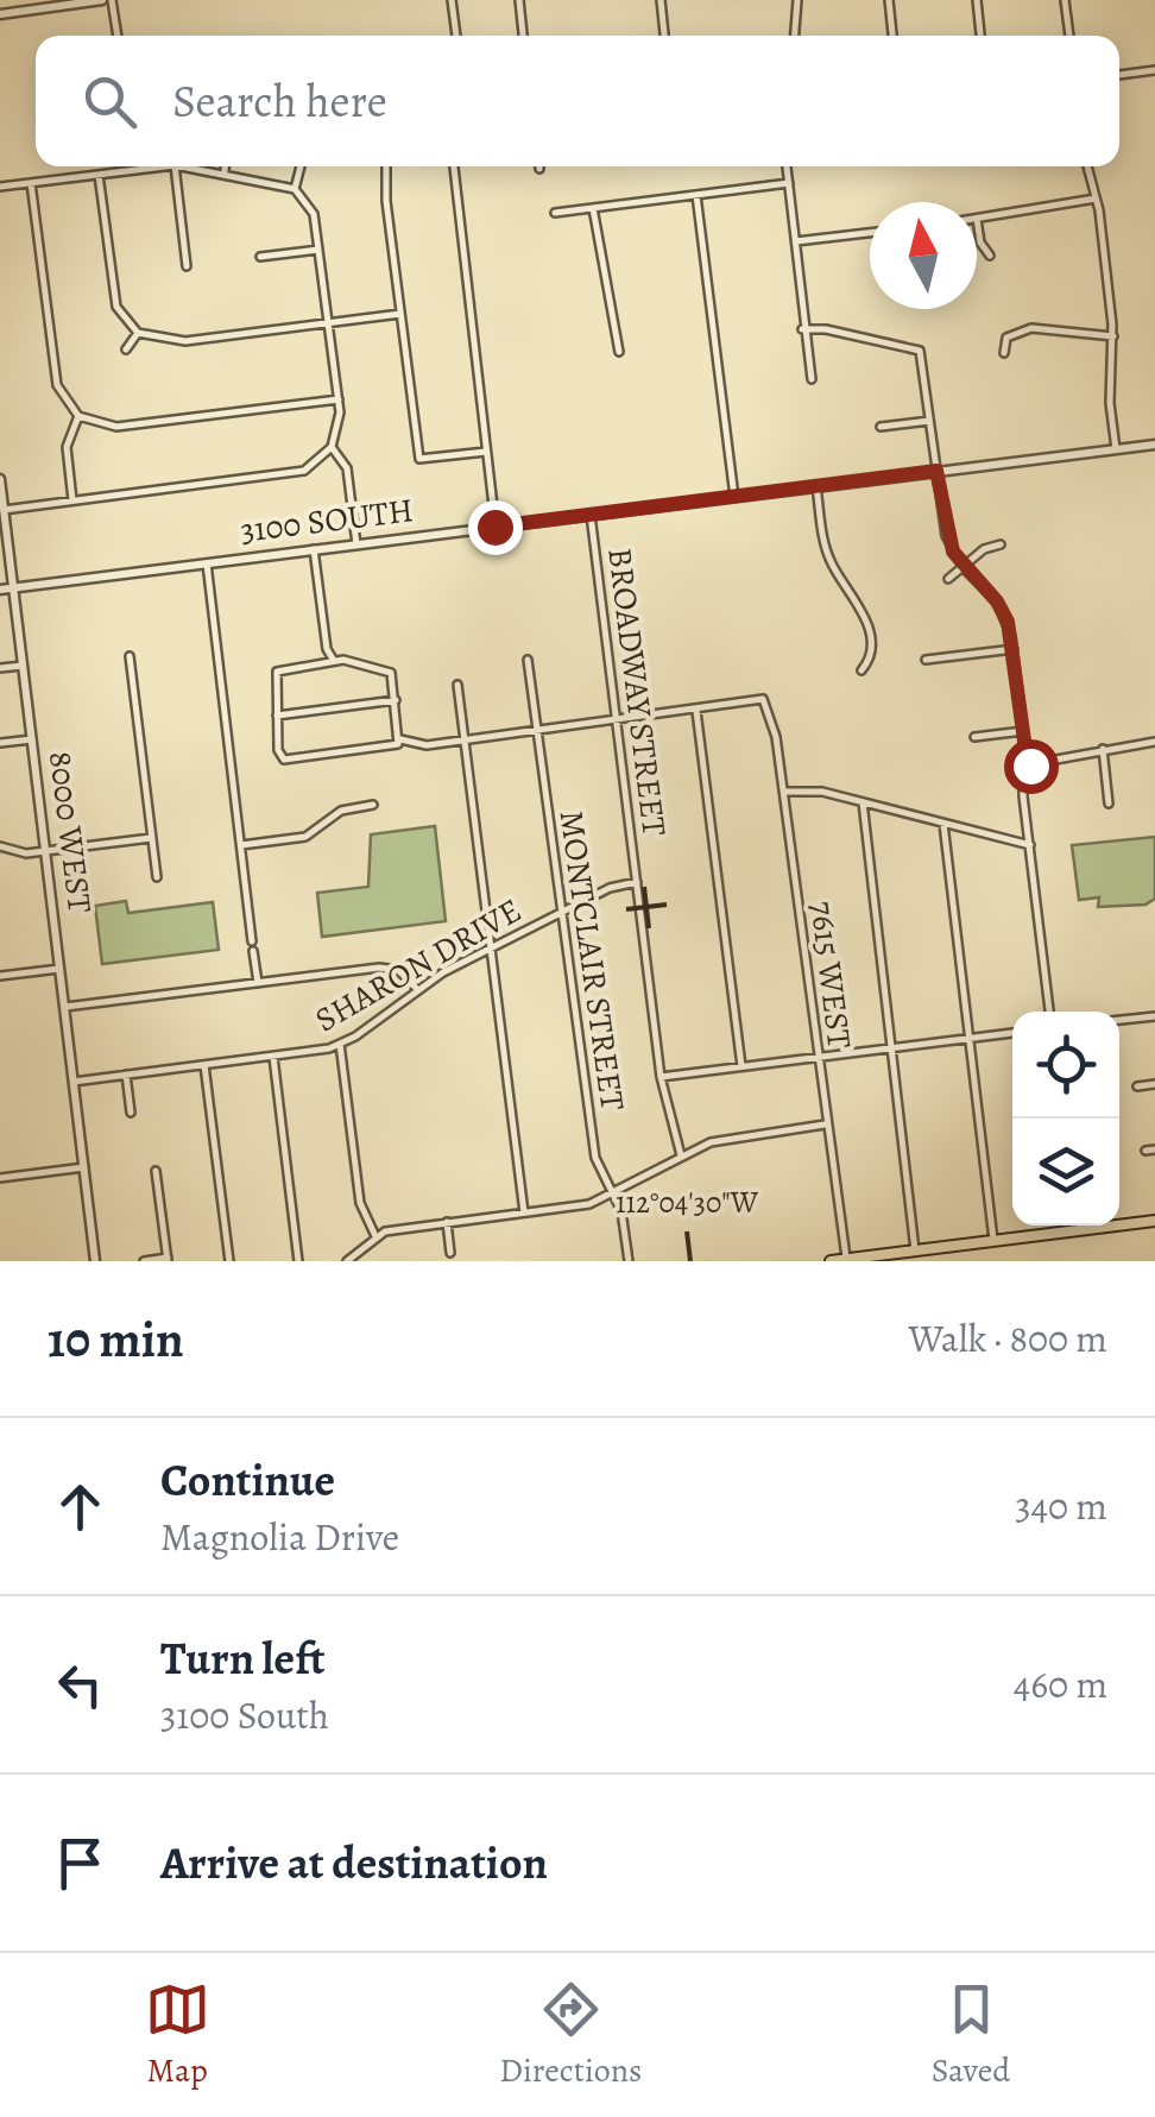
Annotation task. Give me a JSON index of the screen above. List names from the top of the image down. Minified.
{"streets":{"street":["3100 SOUTH","BROADWAY STREET","8000 WEST","MONTCLAIR STREET","SHARON DRIVE","7615 WEST"]},"crossings":[["3100 SOUTH","BROADWAY STREET"],["3100 SOUTH","8000 WEST"],["BROADWAY STREET","SHARON DRIVE"],["8000 WEST","SHARON DRIVE"],["MONTCLAIR STREET","SHARON DRIVE"]],"north":"top","page":{"search":"Search here","heading":["10 min","Walk · 800 m"],"list":[["Continue","Magnolia Drive","340 m"],["Turn left","3100 South","460 m"],"Arrive at destination"],"nav":["Map","Directions","Saved"]},"coordinates":["112°04'30\"W"]}
